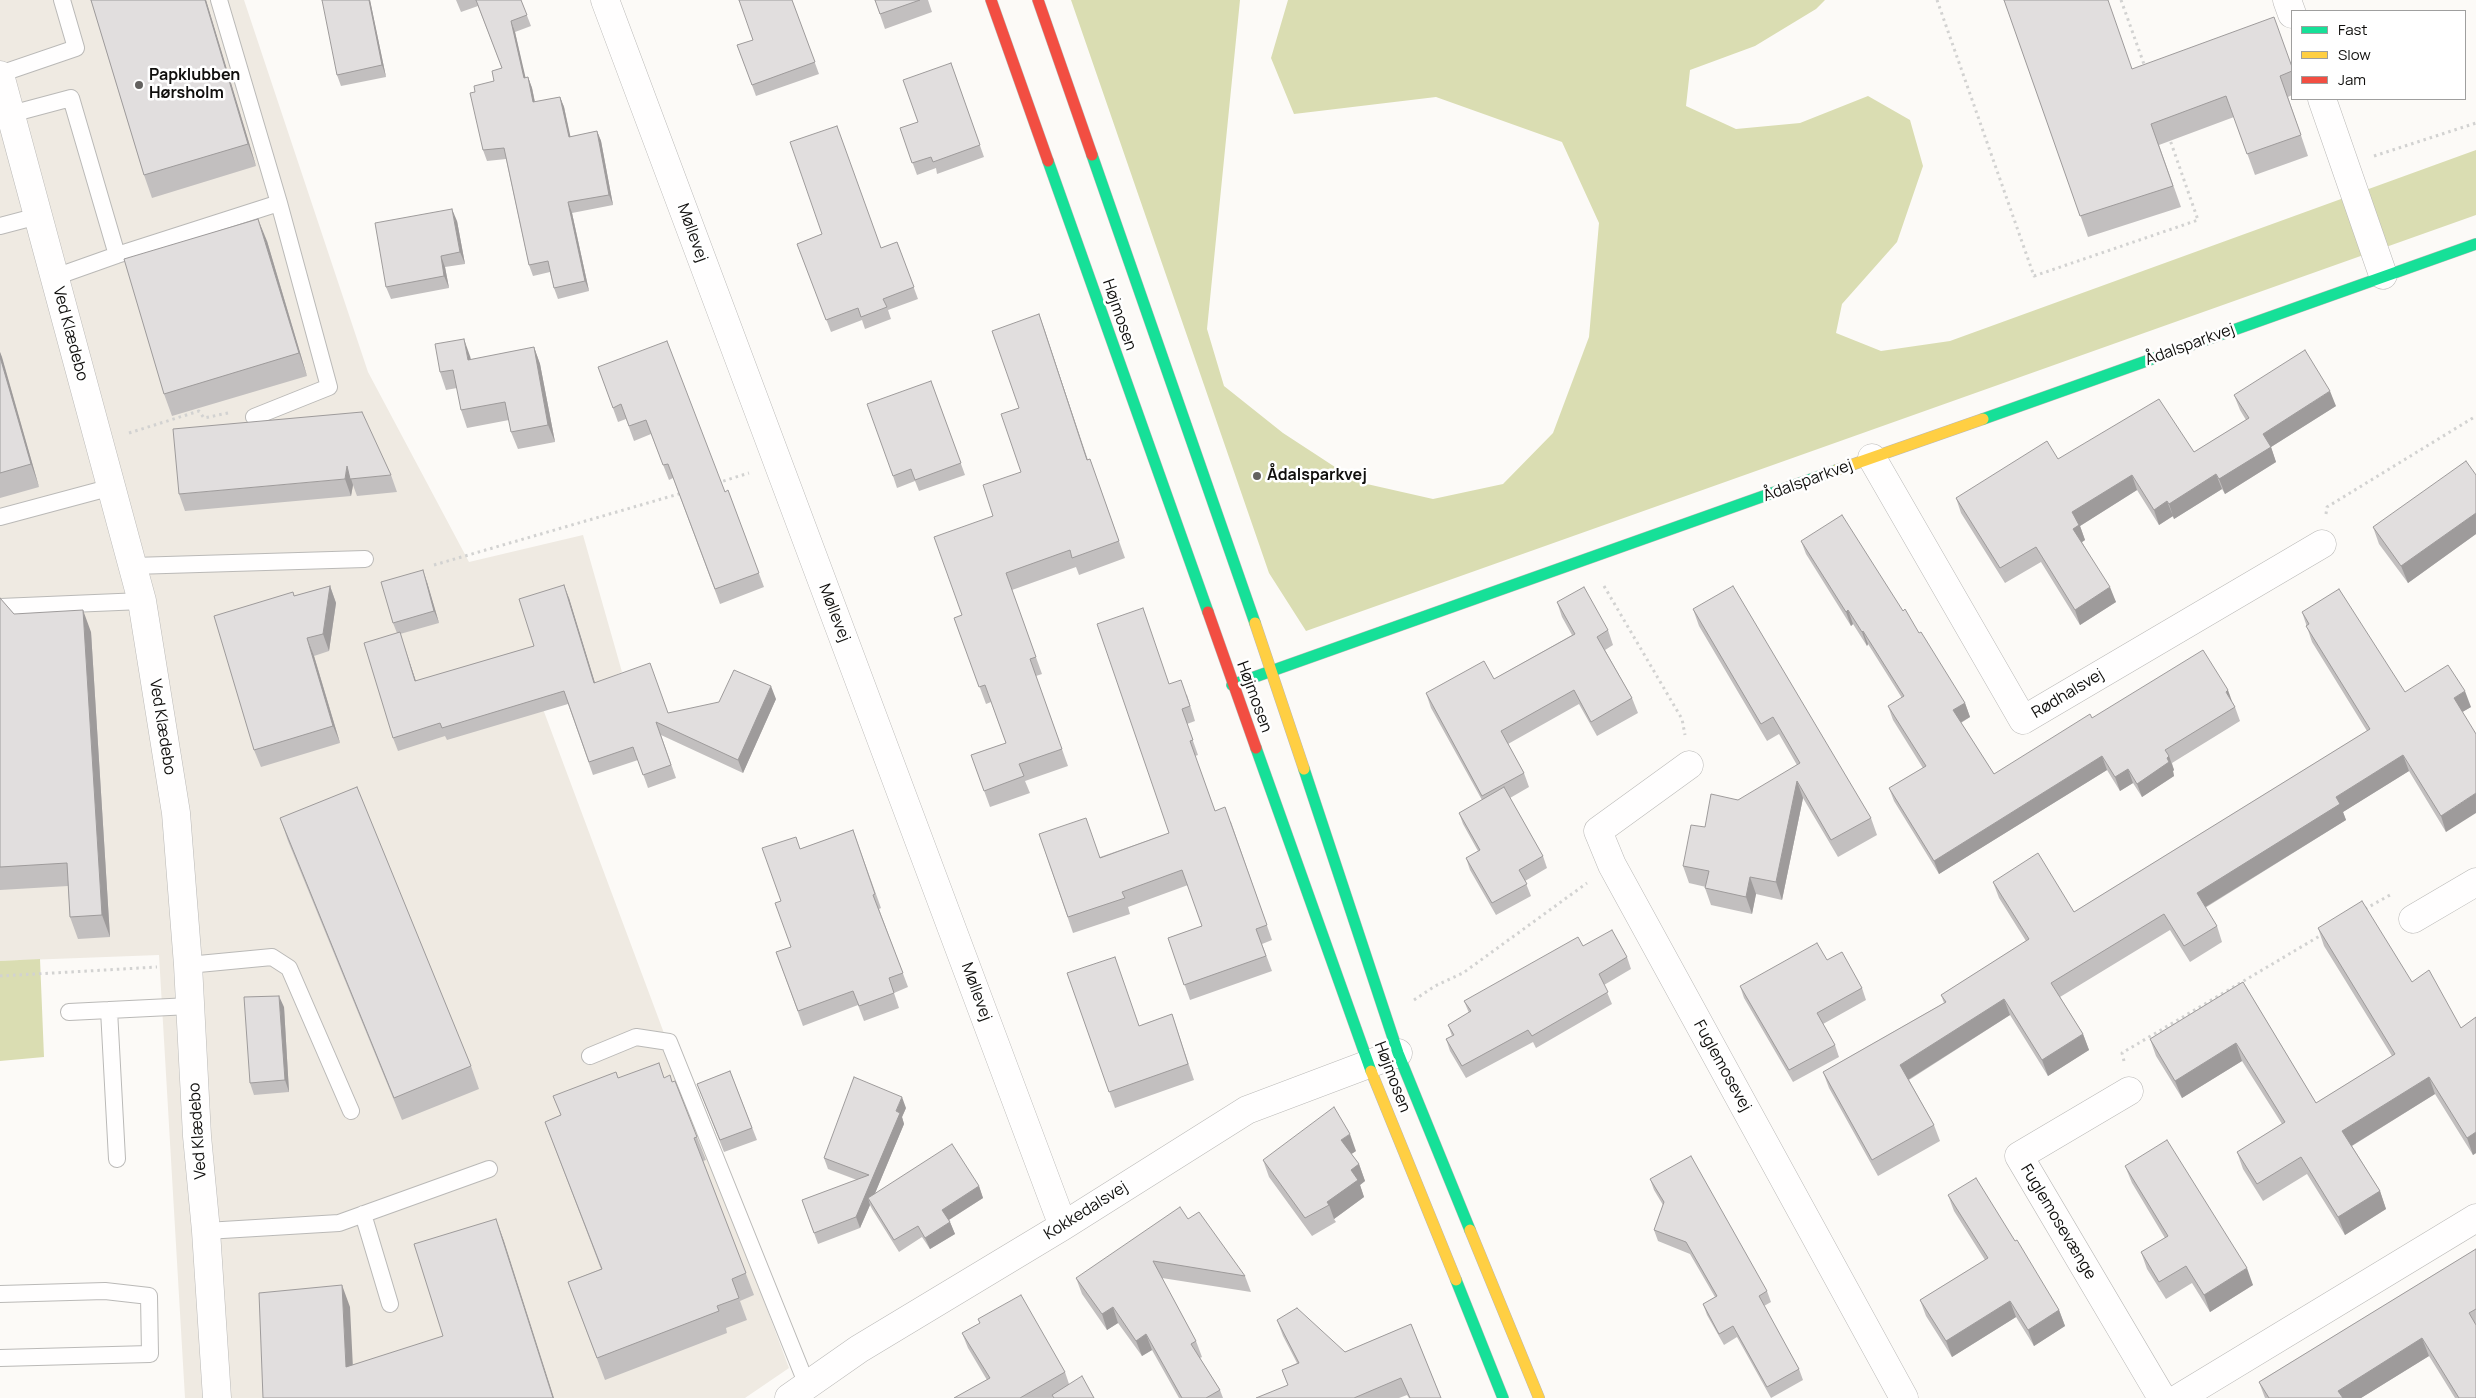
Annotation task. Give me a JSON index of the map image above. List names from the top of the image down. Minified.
{"streets":{"street":["Møllevej","Højmosen","Ved Klædebo","Ådalsparkvej","Rødhalsvej","Fuglemosevej","Kokkedalsvej","Fuglemosevænge"]},"crossings":[["Møllevej","Kokkedalsvej"],["Højmosen","Ådalsparkvej"],["Højmosen","Kokkedalsvej"],["Ådalsparkvej","Rødhalsvej"]],"places":["Papklubben Hørsholm","Ådalsparkvej"],"legend":["Fast","Slow","Jam"]}
